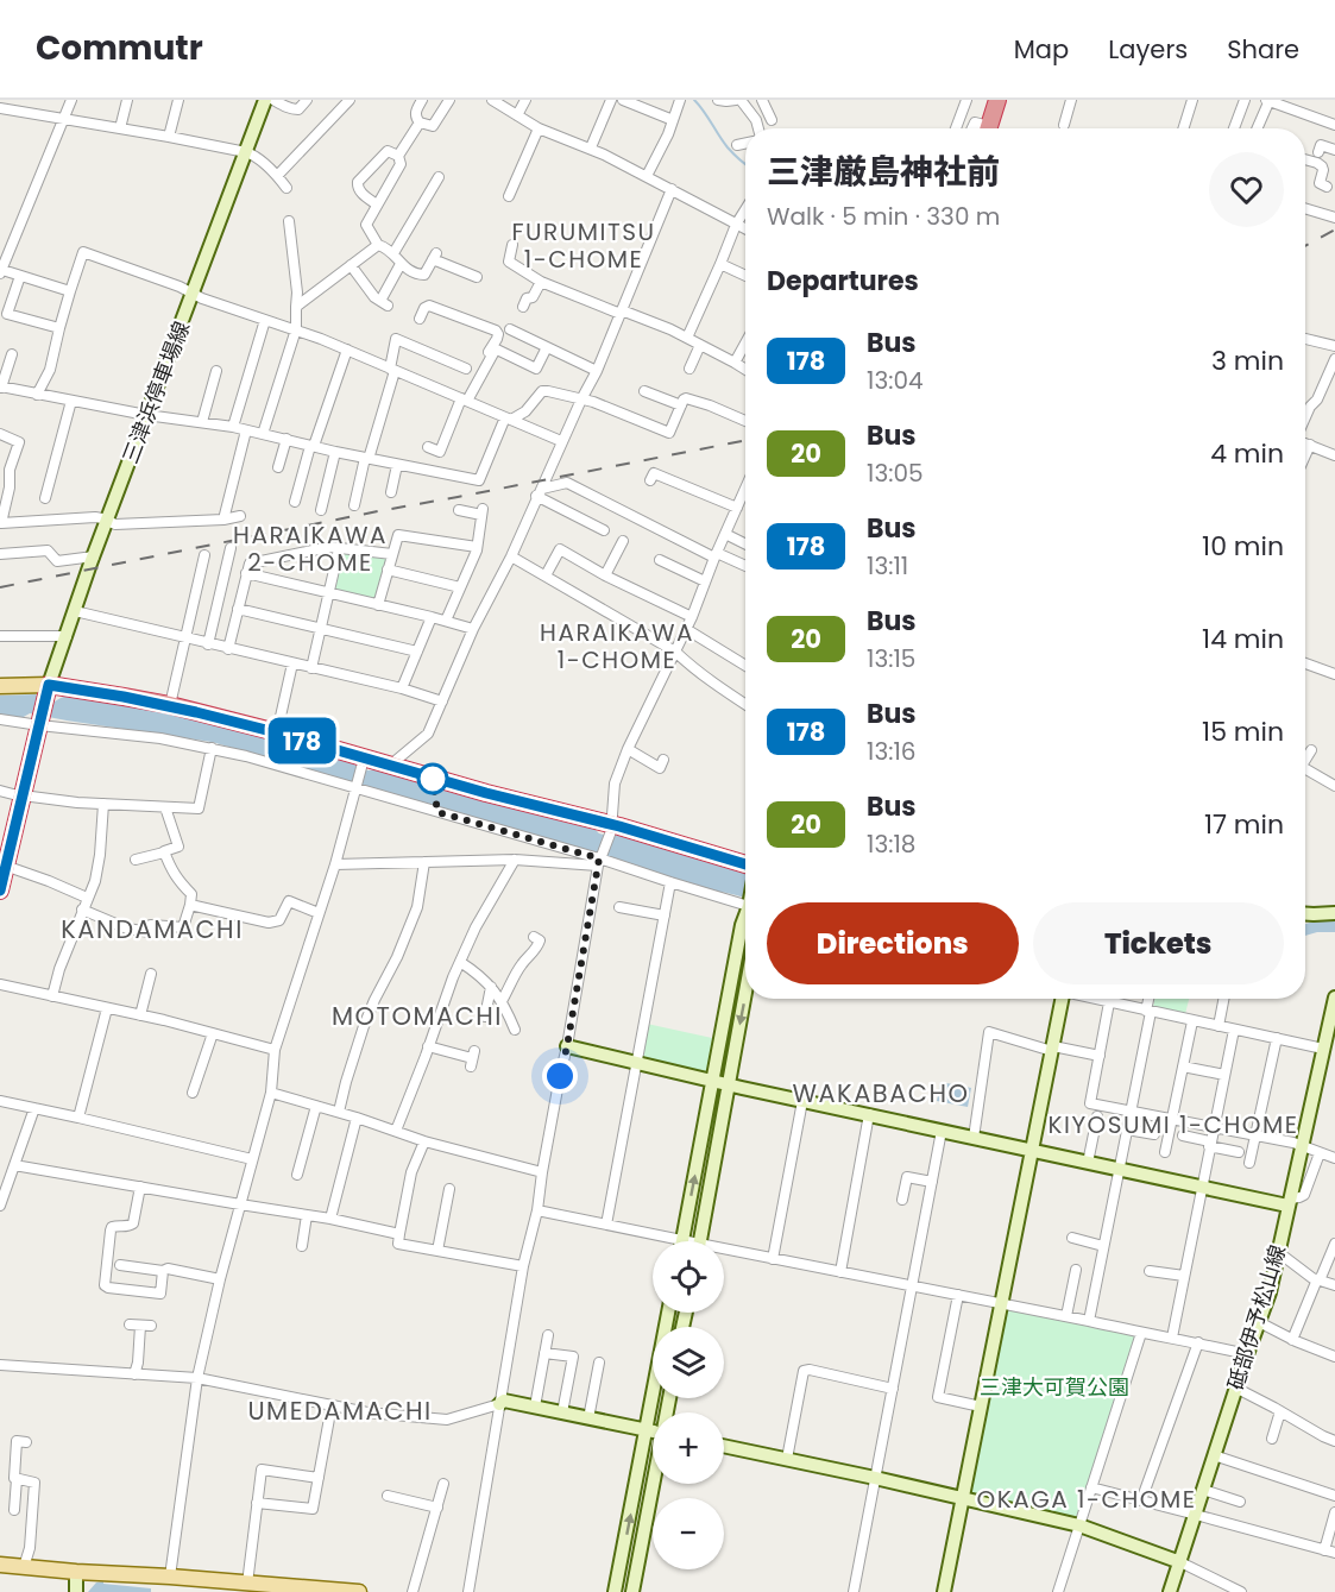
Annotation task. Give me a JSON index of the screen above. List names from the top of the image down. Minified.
{"streets":{"street":["三津浜停車場線","砥部伊予松山線"]},"districts":["FURUMITSU 1-CHOME","HARAIKAWA 2-CHOME","HARAIKAWA 1-CHOME","KANDAMACHI","MOTOMACHI","WAKABACHO","KIYOSUMI 1-CHOME","UMEDAMACHI","OKAGA 1-CHOME"],"parks":["三津大可賀公園"],"lines":["bus line 178"],"page":{"header":"Commutr","nav":["Map","Layers","Share"],"on_map":"178","heading":[["三津厳島神社前","Walk · 5 min · 330 m"],"Departures"],"list":[{"mark":"178","name":"Bus","note":"13:04","value":"3 min"},{"mark":"20","name":"Bus","note":"13:05","value":"4 min"},{"mark":"178","name":"Bus","note":"13:11","value":"10 min"},{"mark":"20","name":"Bus","note":"13:15","value":"14 min"},{"mark":"178","name":"Bus","note":"13:16","value":"15 min"},{"mark":"20","name":"Bus","note":"13:18","value":"17 min"}],"buttons":["Directions","Tickets"],"map_buttons":["+","−"]}}
